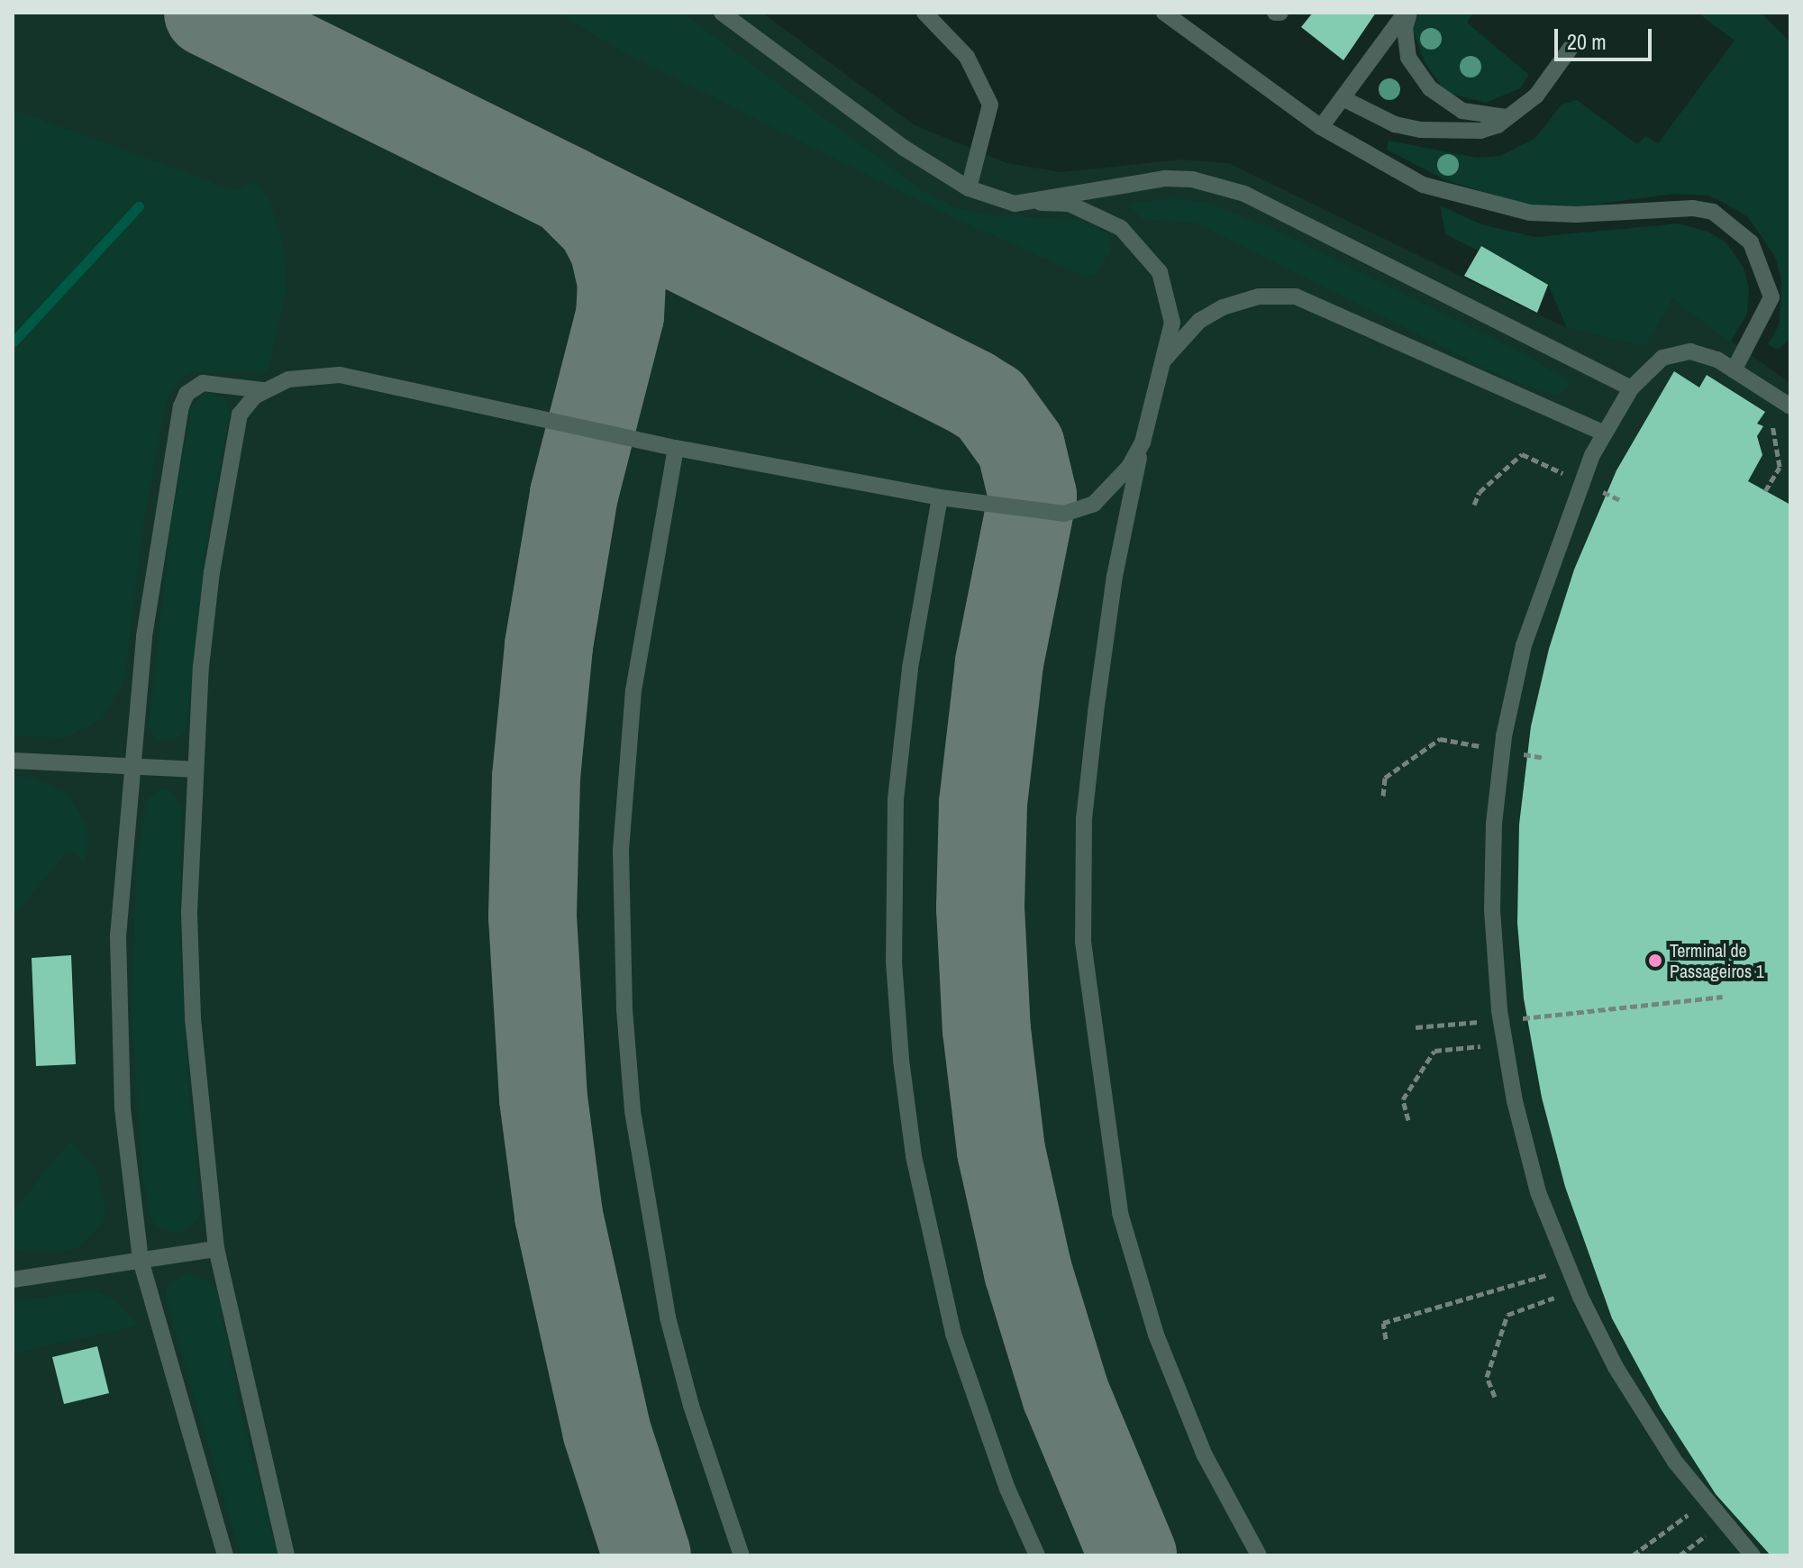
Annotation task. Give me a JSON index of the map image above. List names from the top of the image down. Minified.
{"places":["Terminal de Passageiros 1"],"scale_bar":"20 m"}
